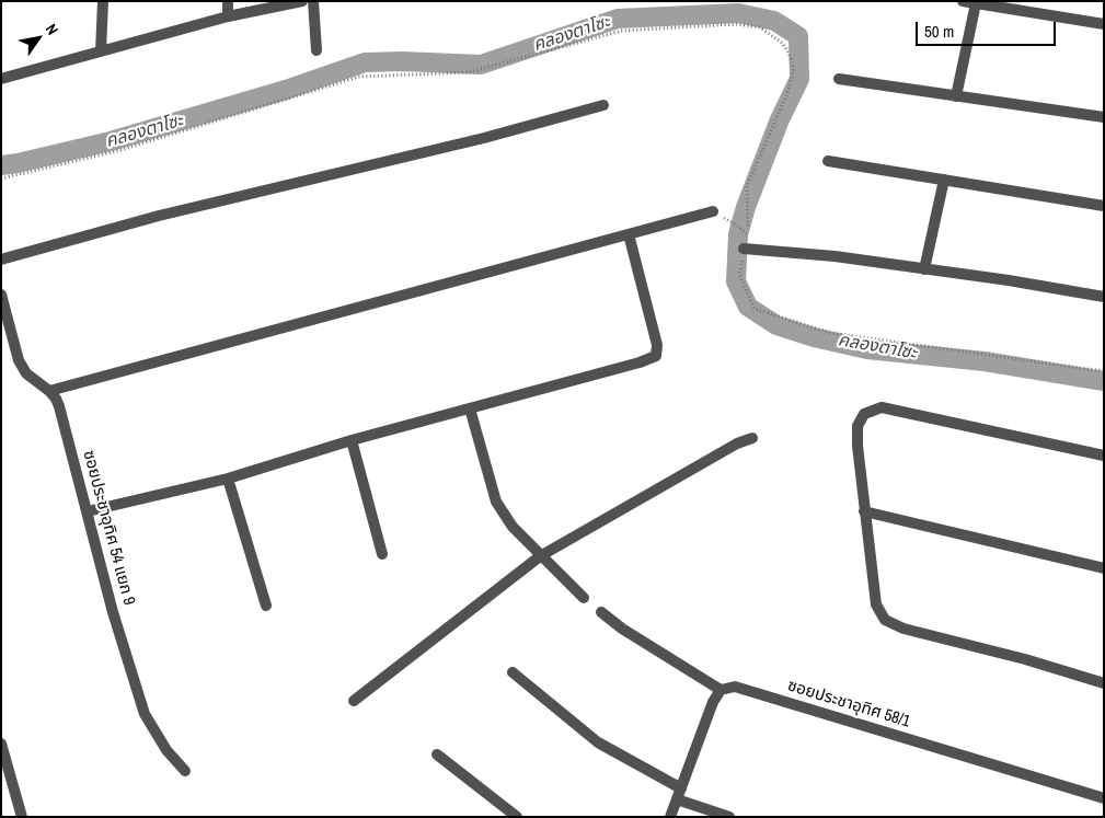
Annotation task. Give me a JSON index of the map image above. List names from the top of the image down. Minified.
{"streets":{"street":["ซอยประชาอุทิศ 54 แยก 9","ซอยประชาอุทิศ 58/1"]},"water":["คลองตาโซะ"],"scale_bar":"50 m","north":"top right"}
